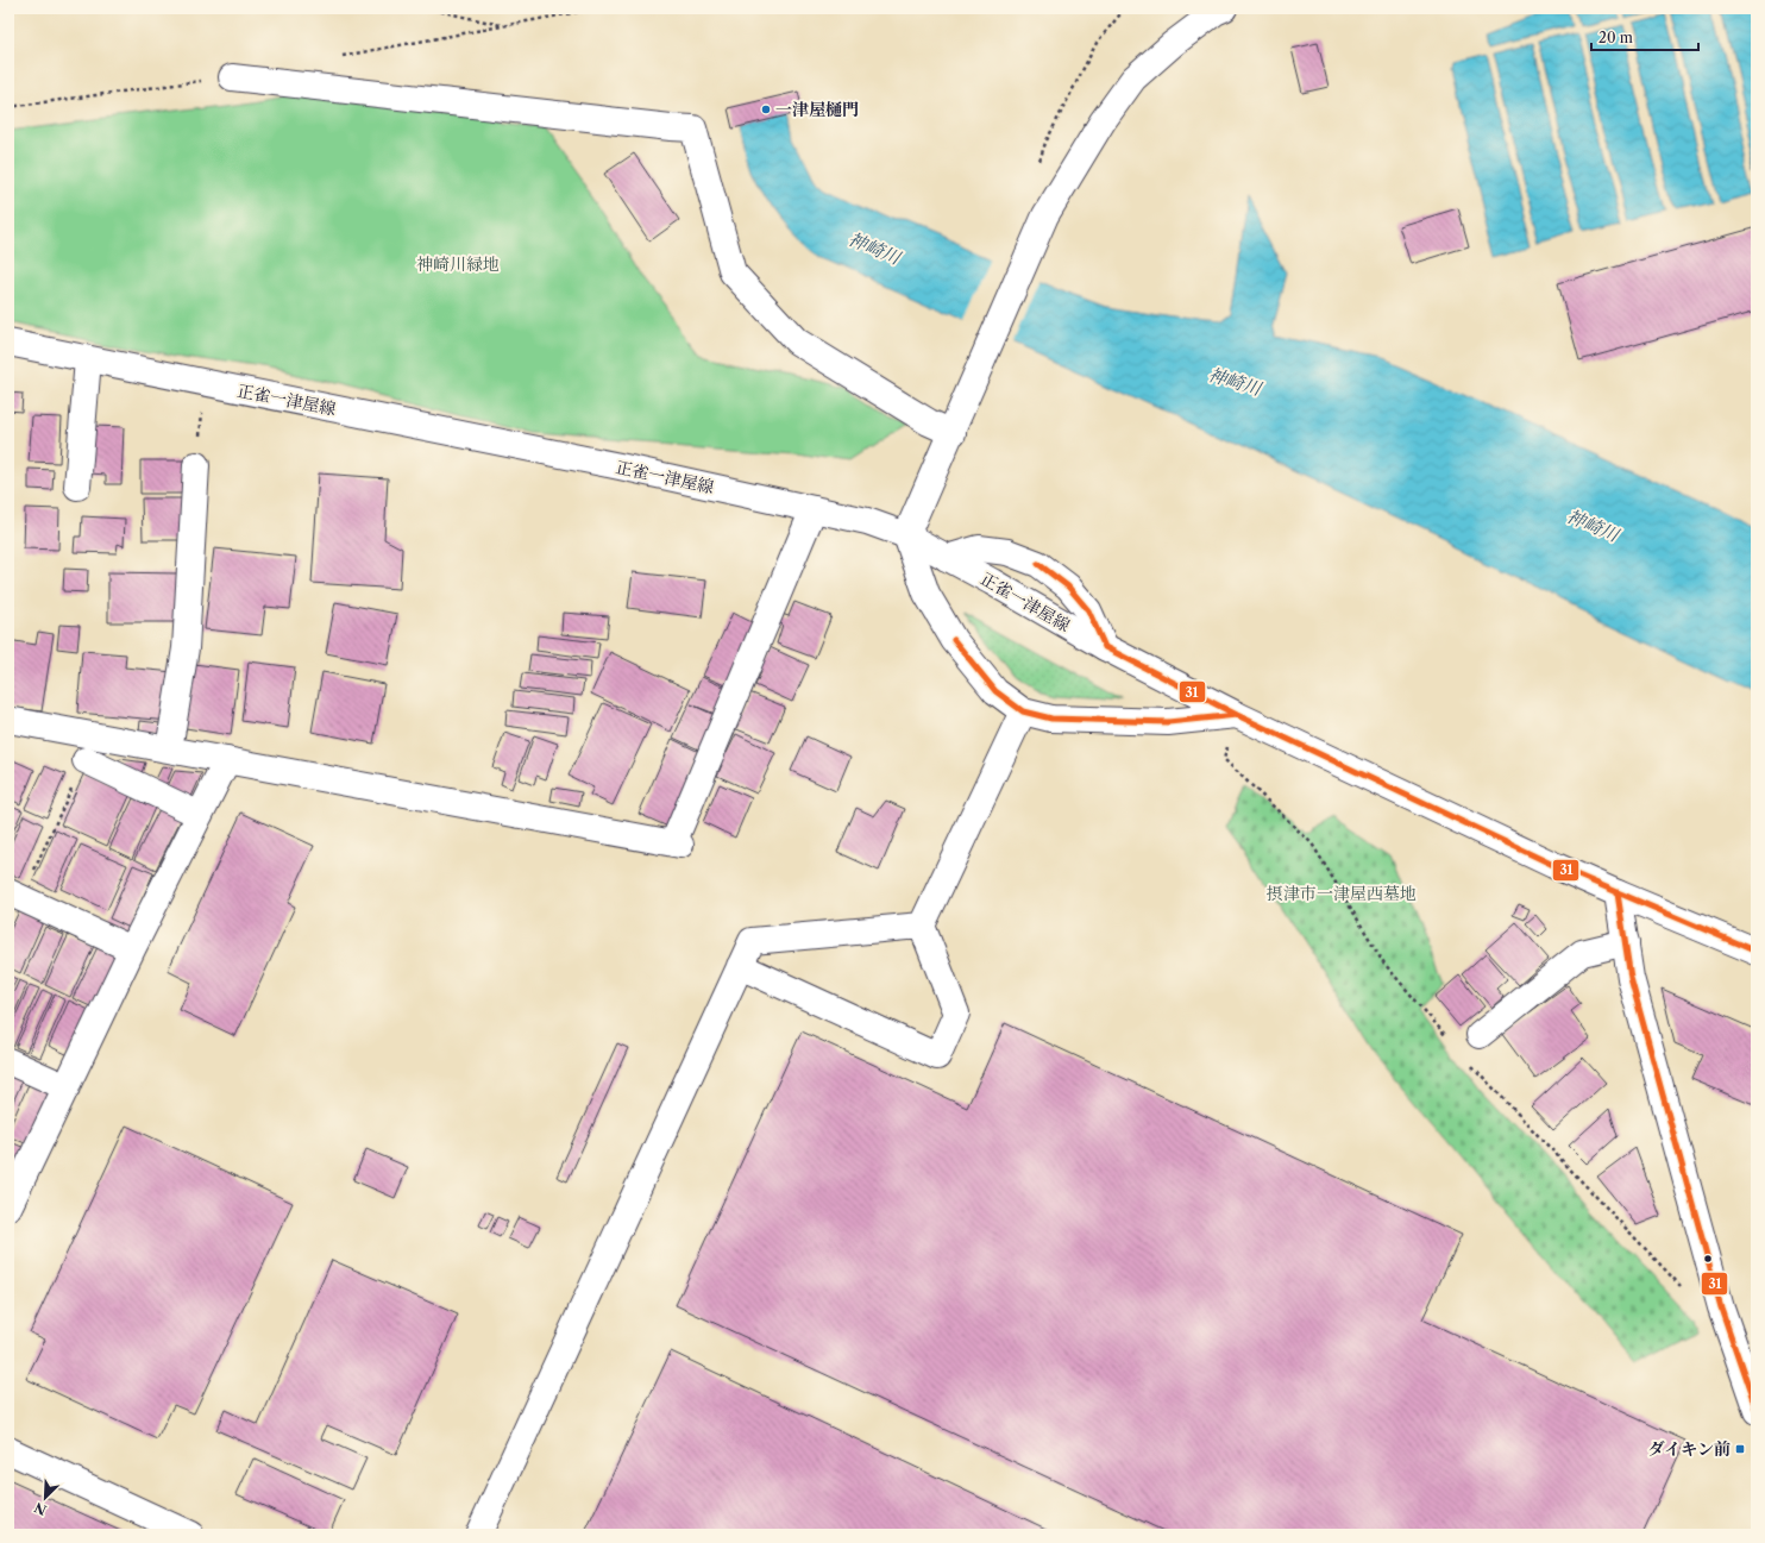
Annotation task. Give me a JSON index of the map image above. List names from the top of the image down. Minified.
{"streets":{"street":["正雀一津屋線"]},"water":["神崎川"],"parks":["神崎川緑地","摂津市一津屋西墓地"],"places":{"other":["一津屋樋門"],"transit":["ダイキン前"]},"lines":["transit line 31"],"scale_bar":"20 m","north":"bottom left"}
